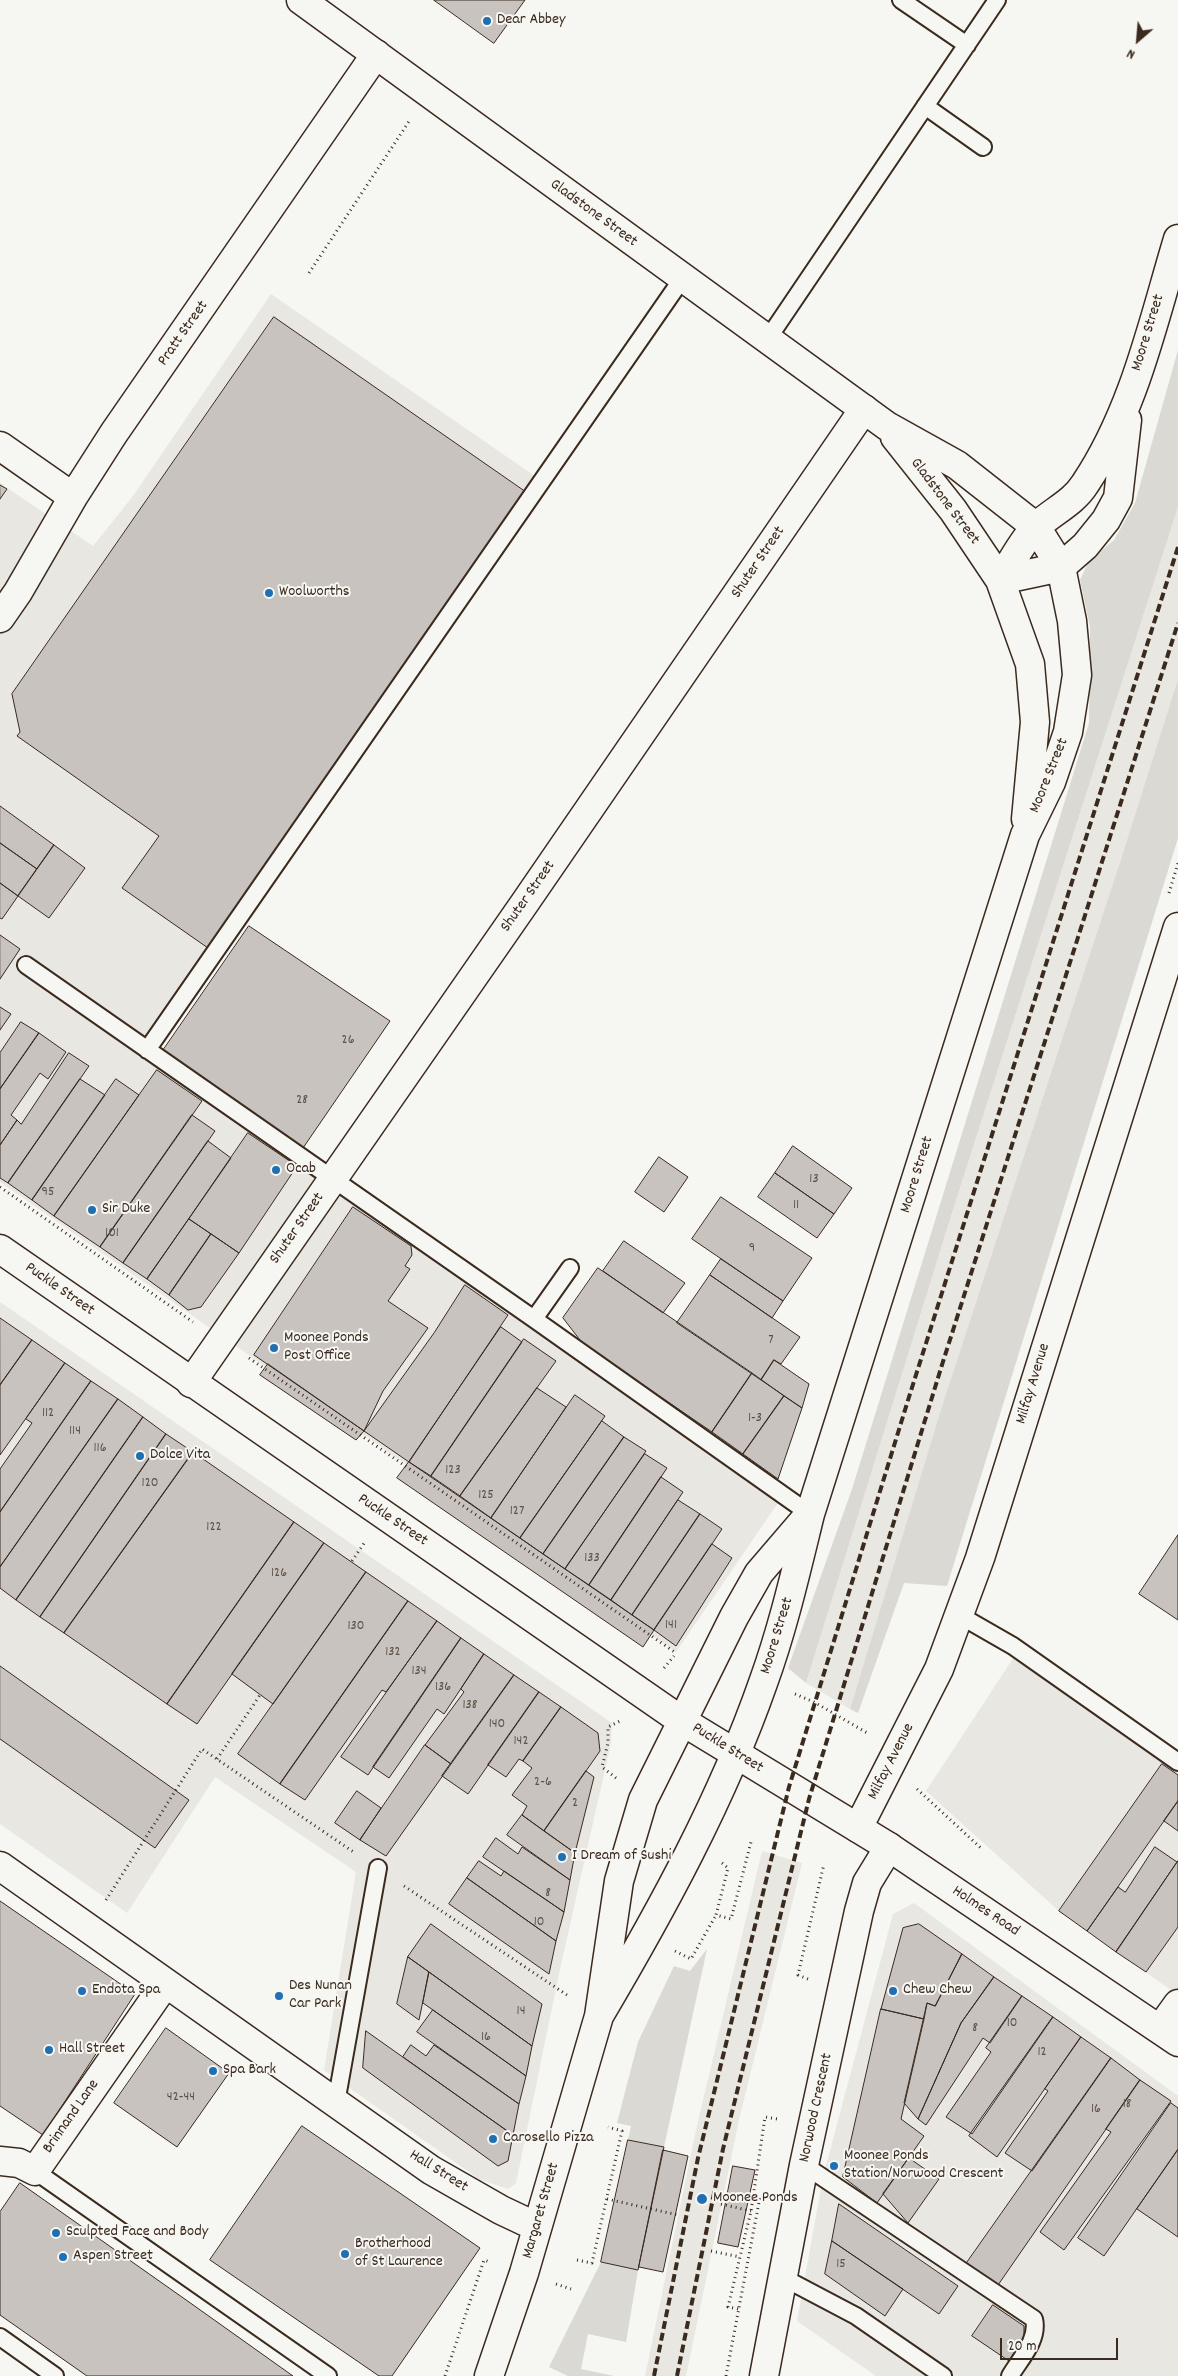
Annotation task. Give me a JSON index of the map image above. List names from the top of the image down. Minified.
{"streets":{"street":["Gladstone Street","Moore Street","Pratt Street","Shuter Street","Puckle Street","Milfay Avenue","Holmes Road","Norwood Crescent","Brinnand Lane","Hall Street","Margaret Street"]},"crossings":[["Gladstone Street","Moore Street"],["Gladstone Street","Pratt Street"],["Gladstone Street","Shuter Street"],["Moore Street","Puckle Street"],["Moore Street","Margaret Street"],["Shuter Street","Puckle Street"],["Puckle Street","Holmes Road"],["Puckle Street","Margaret Street"],["Milfay Avenue","Holmes Road"],["Holmes Road","Norwood Crescent"],["Brinnand Lane","Hall Street"],["Hall Street","Margaret Street"]],"places":["Dear Abbey","Woolworths","Ocab","Sir Duke","Moonee Ponds Post Office","Dolce Vita","I Dream of Sushi","Endota Spa","Chew Chew","Des Nunan Car Park","Hall Street","Spa Bark","Carosello Pizza","Moonee Ponds Station/Norwood Crescent","Moonee Ponds","Sculpted Face and Body","Brotherhood of St Laurence","Aspen Street"],"house_numbers":["26","28","13","95","11","101","9","7","112","1-3","114","116","123","120","125","127","122","133","126","141","130","132","134","136","138","140","142","2-6","2","8","10","14","10","8","16","12","42-44","18","16","15"],"scale_bar":"20 m","north":"bottom left"}
